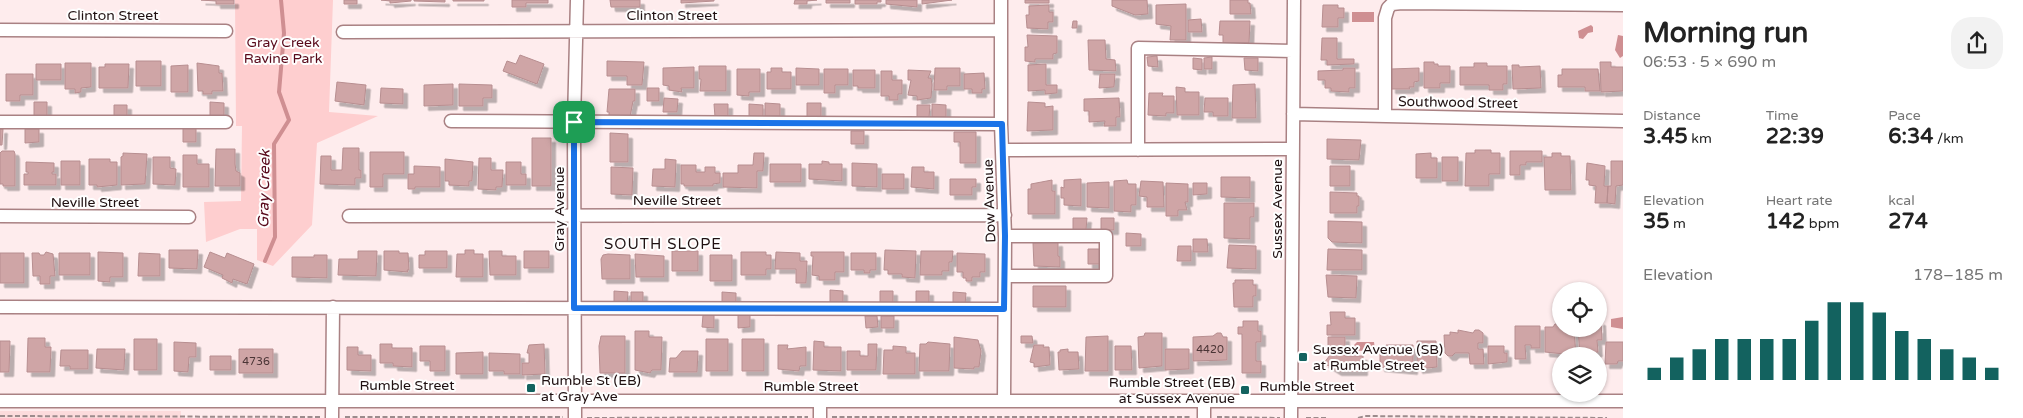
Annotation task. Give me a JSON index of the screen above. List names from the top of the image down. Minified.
{"streets":{"street":["Clinton Street","Southwood Street","Neville Street","Dow Avenue","Gray Avenue","Sussex Avenue","Rumble Street"]},"crossings":[["Clinton Street","Dow Avenue"],["Clinton Street","Gray Avenue"],["Southwood Street","Sussex Avenue"],["Neville Street","Dow Avenue"],["Neville Street","Gray Avenue"],["Dow Avenue","Rumble Street"],["Gray Avenue","Rumble Street"],["Sussex Avenue","Rumble Street"]],"districts":["SOUTH SLOPE"],"water":["Gray Creek"],"parks":["Gray Creek Ravine Park"],"places":{"transit":["Sussex Avenue (SB) at Rumble Street","Rumble St (EB) at Gray Ave","Rumble Street (EB) at Sussex Avenue"]},"house_numbers":["4420","4736"],"page":{"heading":["Morning run","06:53 · 5 × 690 m"],"stats":[["Distance","3.45 km"],["Time","22:39"],["Pace","6:34 /km"],["Elevation","35 m"],["Heart rate","142 bpm"],["kcal","274"]],"chart":["Elevation","178–185 m"]}}
